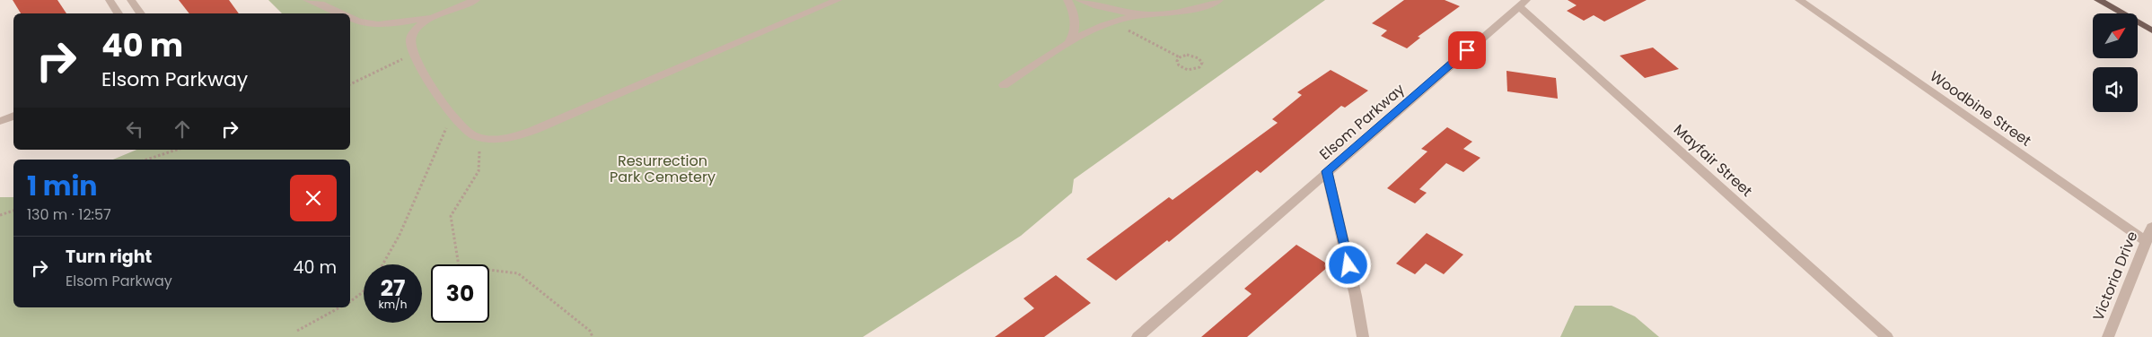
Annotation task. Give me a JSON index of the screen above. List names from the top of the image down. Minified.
{"streets":{"street":["Woodbine Street","Elsom Parkway","Mayfair Street","Victoria Drive"]},"crossings":[["Woodbine Street","Victoria Drive"],["Elsom Parkway","Mayfair Street"]],"parks":["Resurrection Park Cemetery"],"north":"top right","page":{"turn":["40 m","Elsom Parkway"],"heading":["1 min","130 m · 12:57"],"list":[{"name":"Turn right","note":"Elsom Parkway","value":"40 m"}],"speed":"27 km/h","limit":"30"}}
